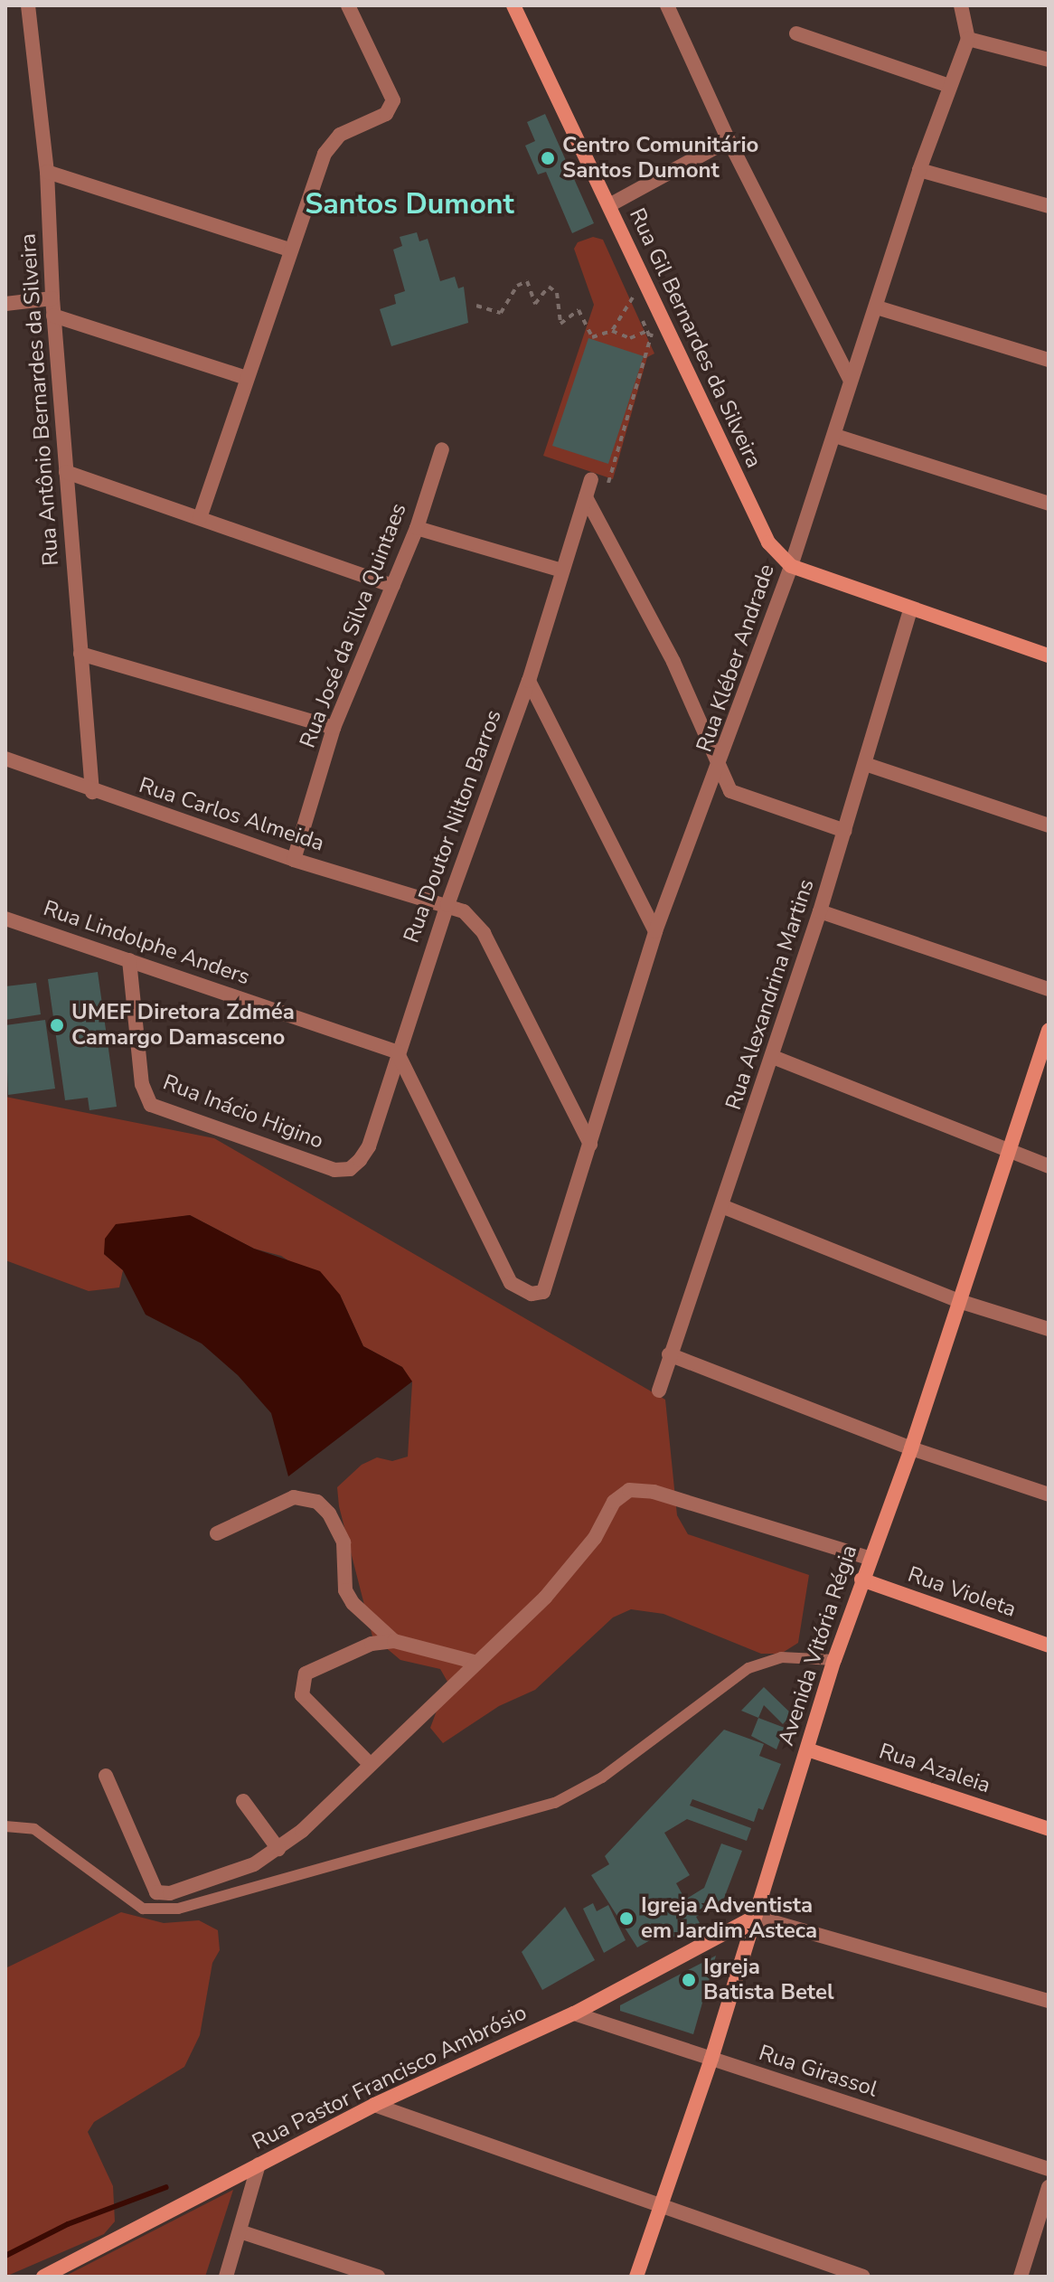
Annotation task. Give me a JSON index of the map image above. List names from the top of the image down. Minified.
{"streets":{"street":["Rua Gil Bernardes da Silveira","Rua Antônio Bernardes da Silveira","Rua José da Silva Quintaes","Rua Kléber Andrade","Rua Carlos Almeida","Rua Doutor Nilton Barros","Rua Lindolphe Anders","Rua Alexandrina Martins","Rua Inácio Higino","Rua Violeta","Avenida Vitória Régia","Rua Azaleia","Rua Girassol","Rua Pastor Francisco Ambrósio"]},"crossings":[["Rua Gil Bernardes da Silveira","Rua Kléber Andrade"],["Rua Antônio Bernardes da Silveira","Rua Carlos Almeida"],["Rua José da Silva Quintaes","Rua Carlos Almeida"],["Rua Kléber Andrade","Rua Carlos Almeida"],["Rua Kléber Andrade","Rua Doutor Nilton Barros"],["Rua Kléber Andrade","Rua Lindolphe Anders"],["Rua Carlos Almeida","Rua Doutor Nilton Barros"],["Rua Doutor Nilton Barros","Rua Lindolphe Anders"],["Rua Doutor Nilton Barros","Rua Inácio Higino"],["Rua Lindolphe Anders","Rua Inácio Higino"],["Rua Violeta","Avenida Vitória Régia"],["Avenida Vitória Régia","Rua Azaleia"],["Avenida Vitória Régia","Rua Girassol"],["Avenida Vitória Régia","Rua Pastor Francisco Ambrósio"],["Rua Girassol","Rua Pastor Francisco Ambrósio"]],"districts":["Santos Dumont"],"places":["Centro Comunitário Santos Dumont","UMEF Diretora Zdméa Camargo Damasceno","Igreja Adventista em Jardim Asteca","Igreja Batista Betel"]}
